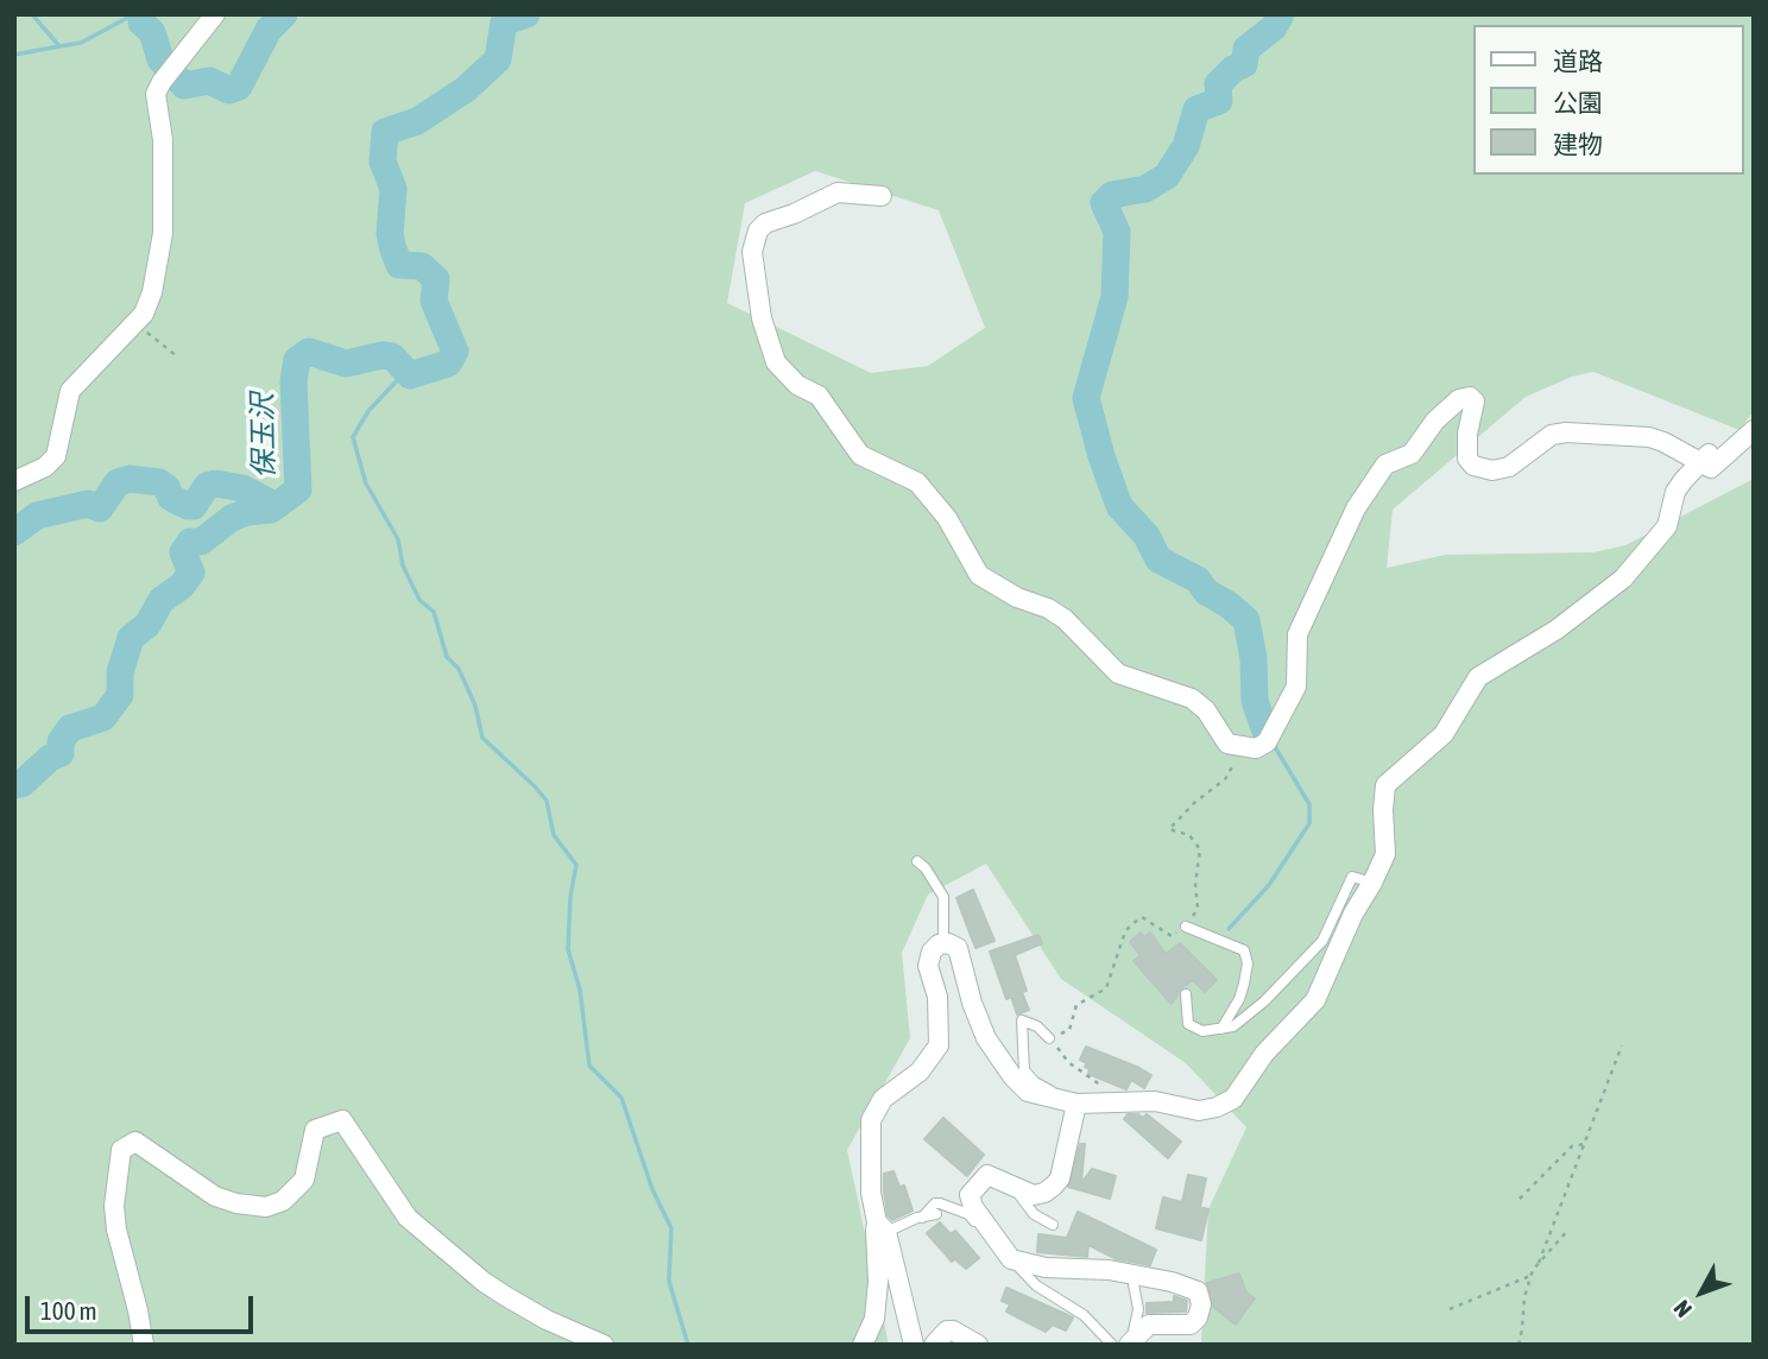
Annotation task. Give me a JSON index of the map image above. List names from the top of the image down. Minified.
{"water":["保玉沢"],"legend":["道路","公園","建物"],"scale_bar":"100 m","north":"bottom left"}
